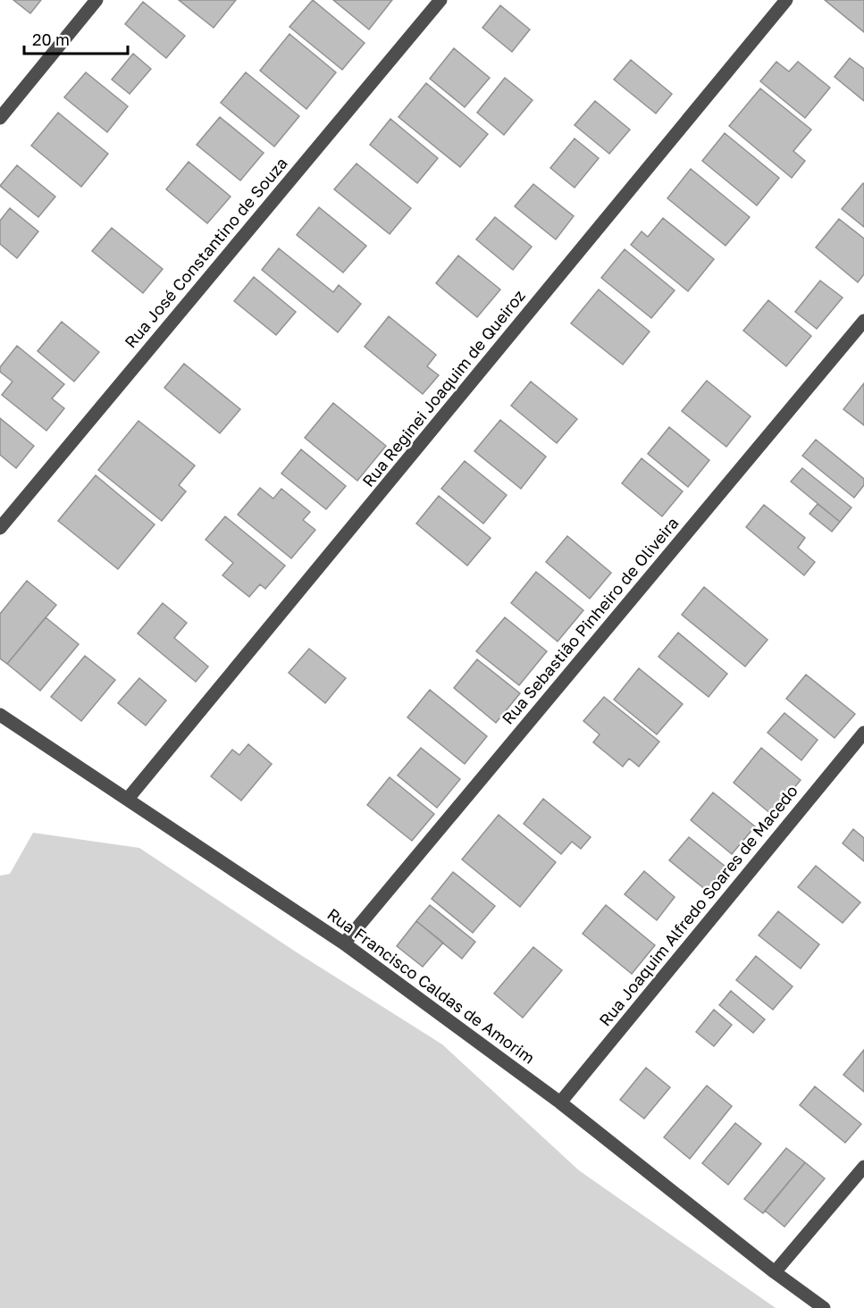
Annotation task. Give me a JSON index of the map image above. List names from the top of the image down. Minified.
{"streets":{"street":["Rua José Constantino de Souza","Rua Reginei Joaquim de Queiroz","Rua Sebastião Pinheiro de Oliveira","Rua Joaquim Alfredo Soares de Macedo","Rua Francisco Caldas de Amorim"]},"crossings":[["Rua Reginei Joaquim de Queiroz","Rua Francisco Caldas de Amorim"],["Rua Sebastião Pinheiro de Oliveira","Rua Francisco Caldas de Amorim"],["Rua Joaquim Alfredo Soares de Macedo","Rua Francisco Caldas de Amorim"]],"scale_bar":"20 m"}
